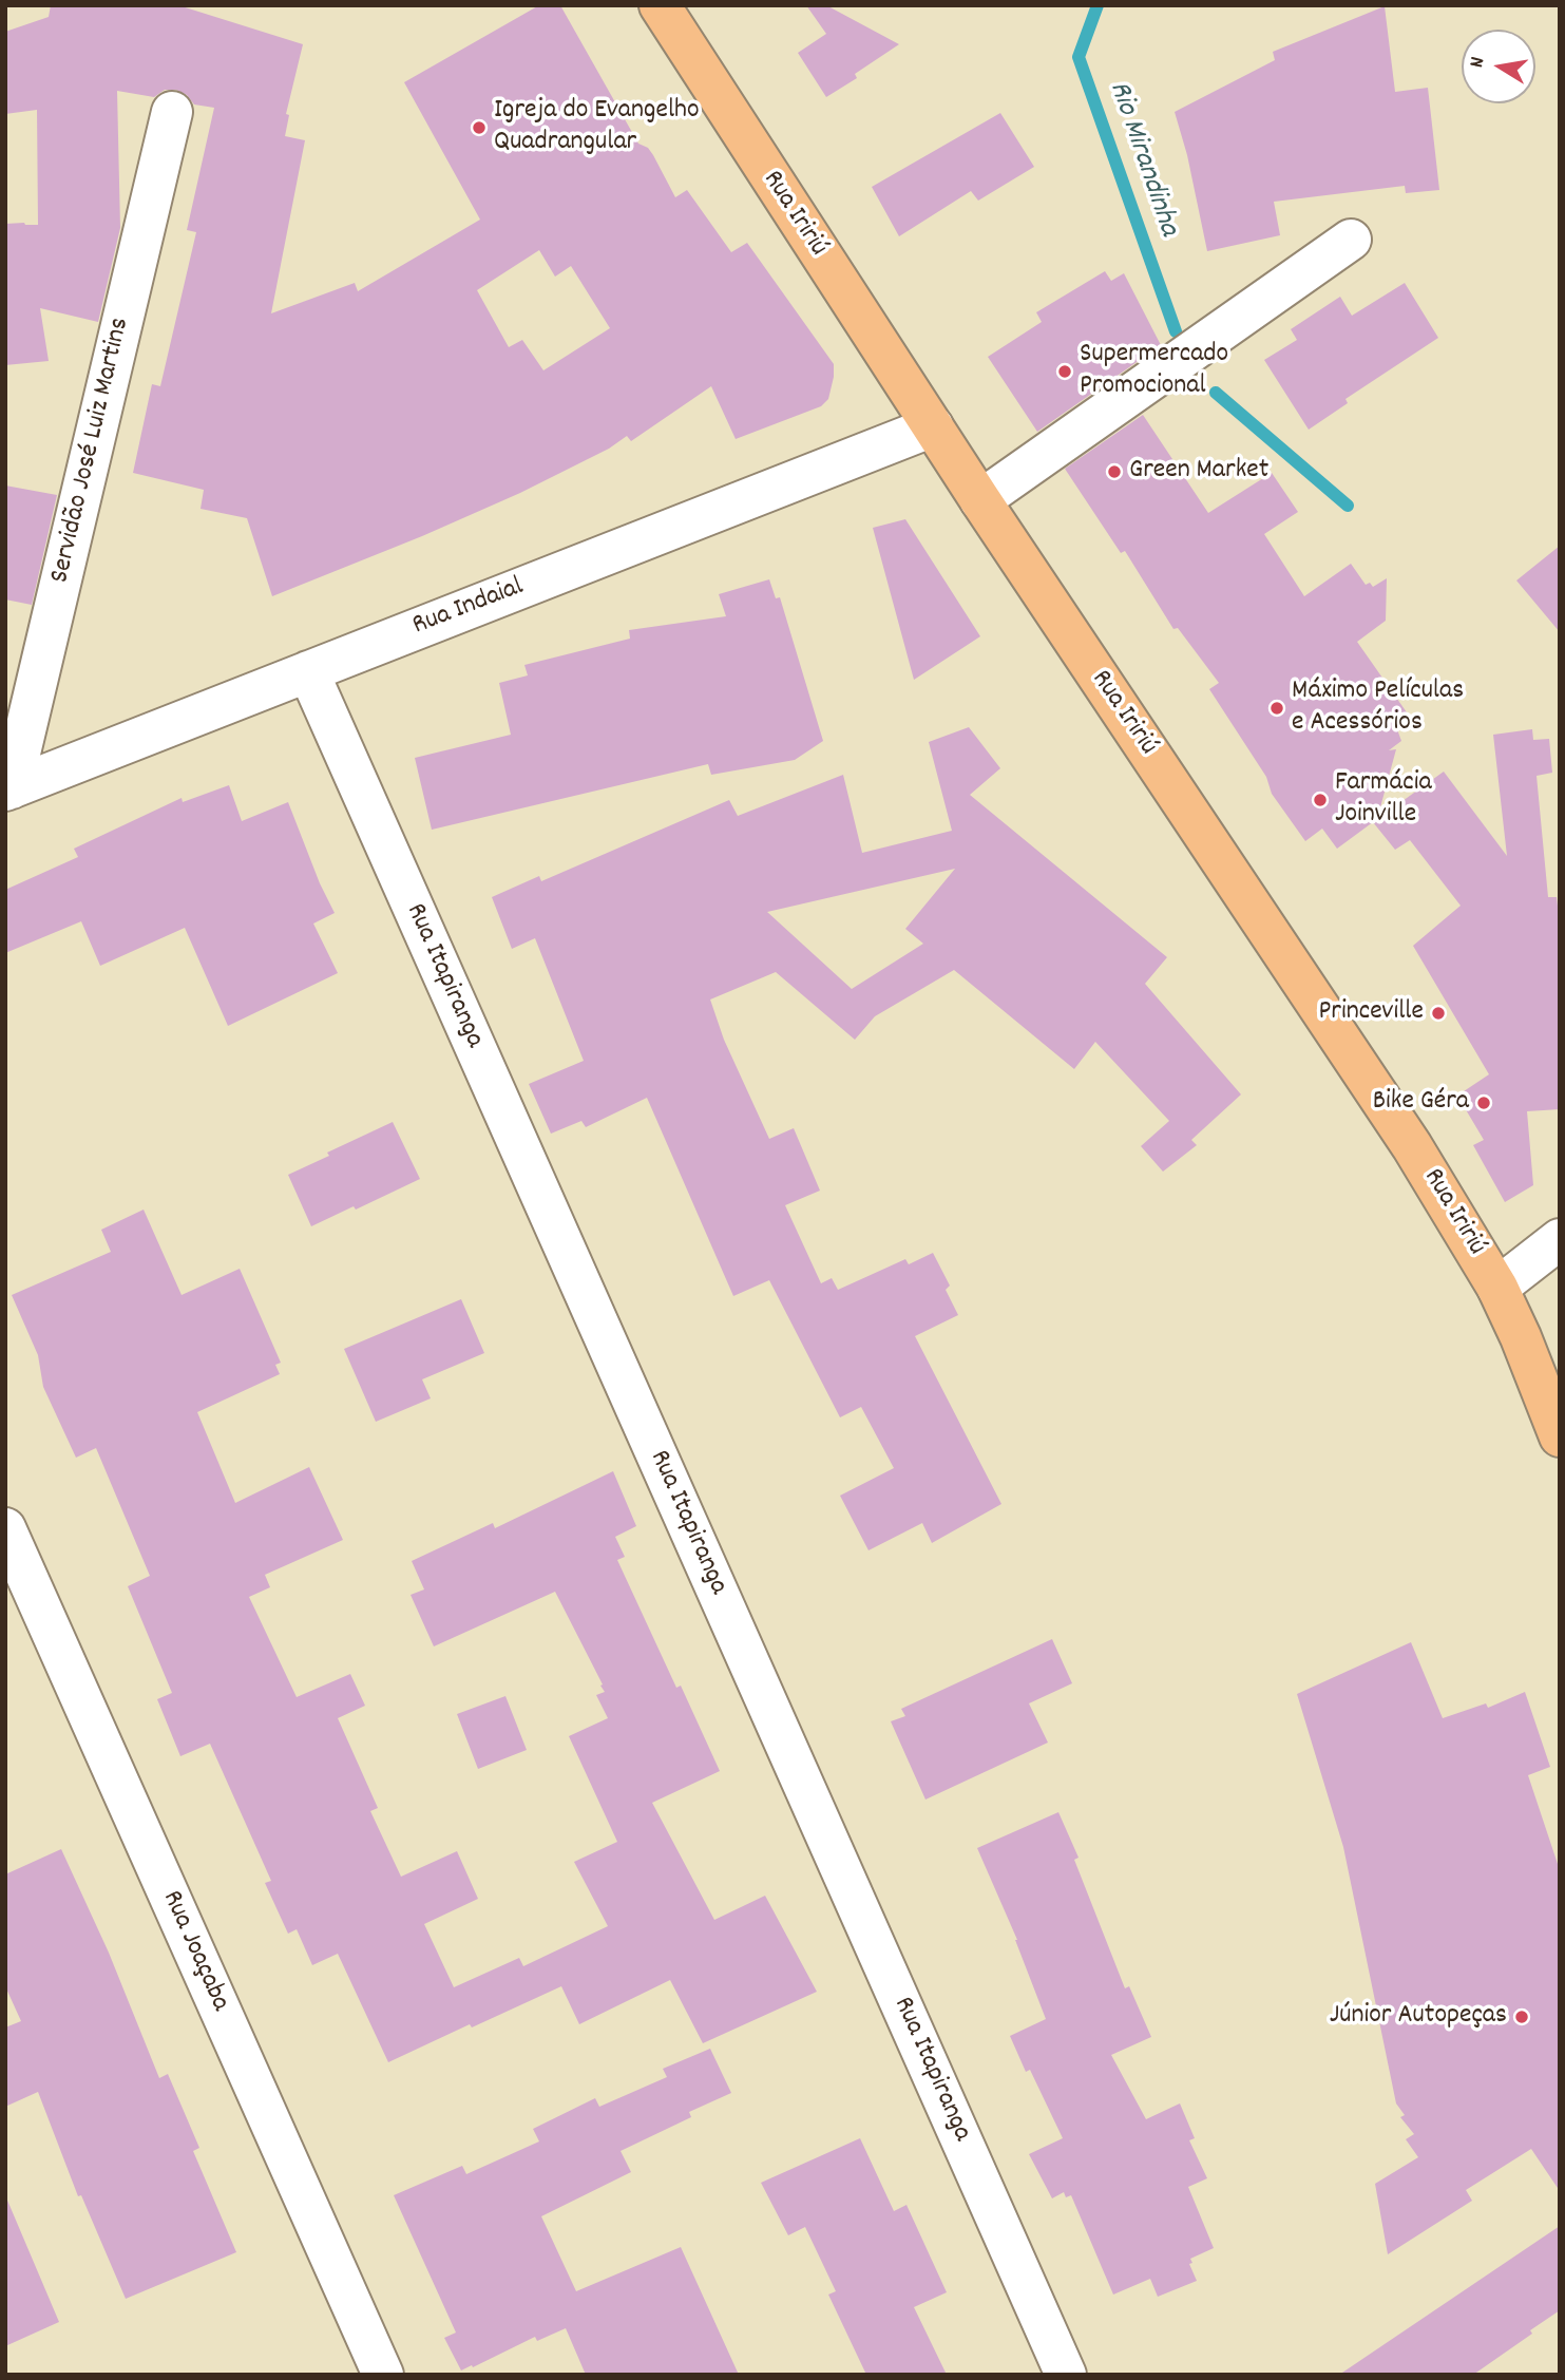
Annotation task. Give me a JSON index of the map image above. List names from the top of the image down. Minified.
{"streets":{"main road":["Rua Iririú"],"street":["Servidão José Luiz Martins","Rua Indaial","Rua Itapiranga","Rua Joaçaba"]},"crossings":[["Rua Iririú","Rua Indaial"],["Servidão José Luiz Martins","Rua Indaial"],["Rua Indaial","Rua Itapiranga"]],"water":["Rio Mirandinha"],"places":["Igreja do Evangelho Quadrangular","Supermercado Promocional","Green Market","Máximo Películas e Acessórios","Farmácia Joinville","Princeville","Bike Géra","Júnior Autopeças"],"north":"left"}
